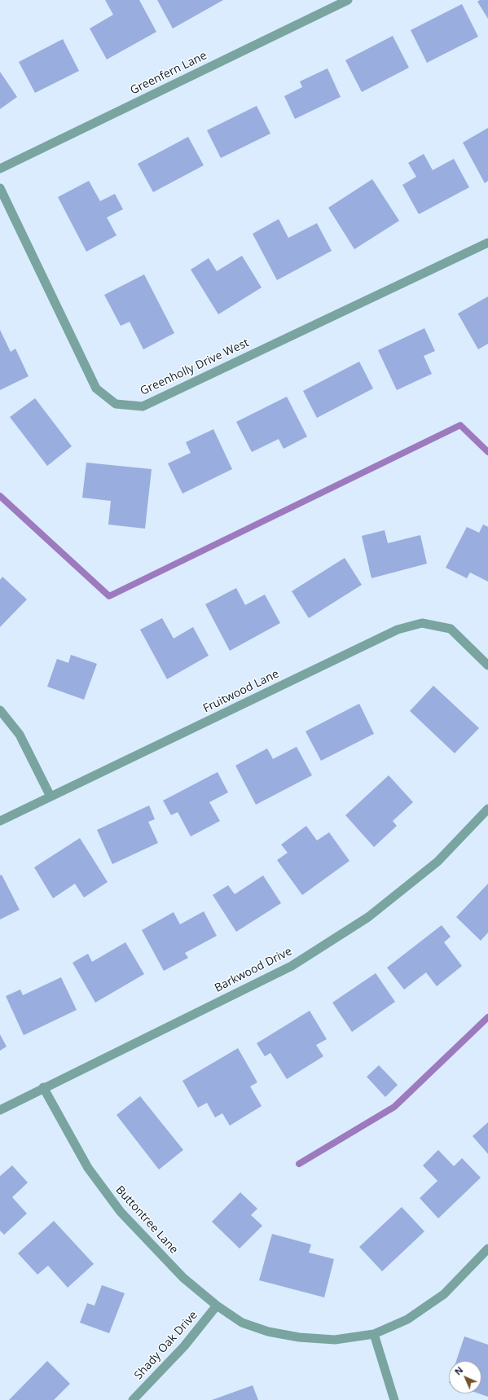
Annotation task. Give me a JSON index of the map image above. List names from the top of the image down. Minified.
{"streets":{"street":["Greenfern Lane","Greenholly Drive West","Fruitwood Lane","Barkwood Drive","Buttontree Lane","Shady Oak Drive"]},"crossings":[["Barkwood Drive","Buttontree Lane"],["Buttontree Lane","Shady Oak Drive"]],"north":"top left"}
